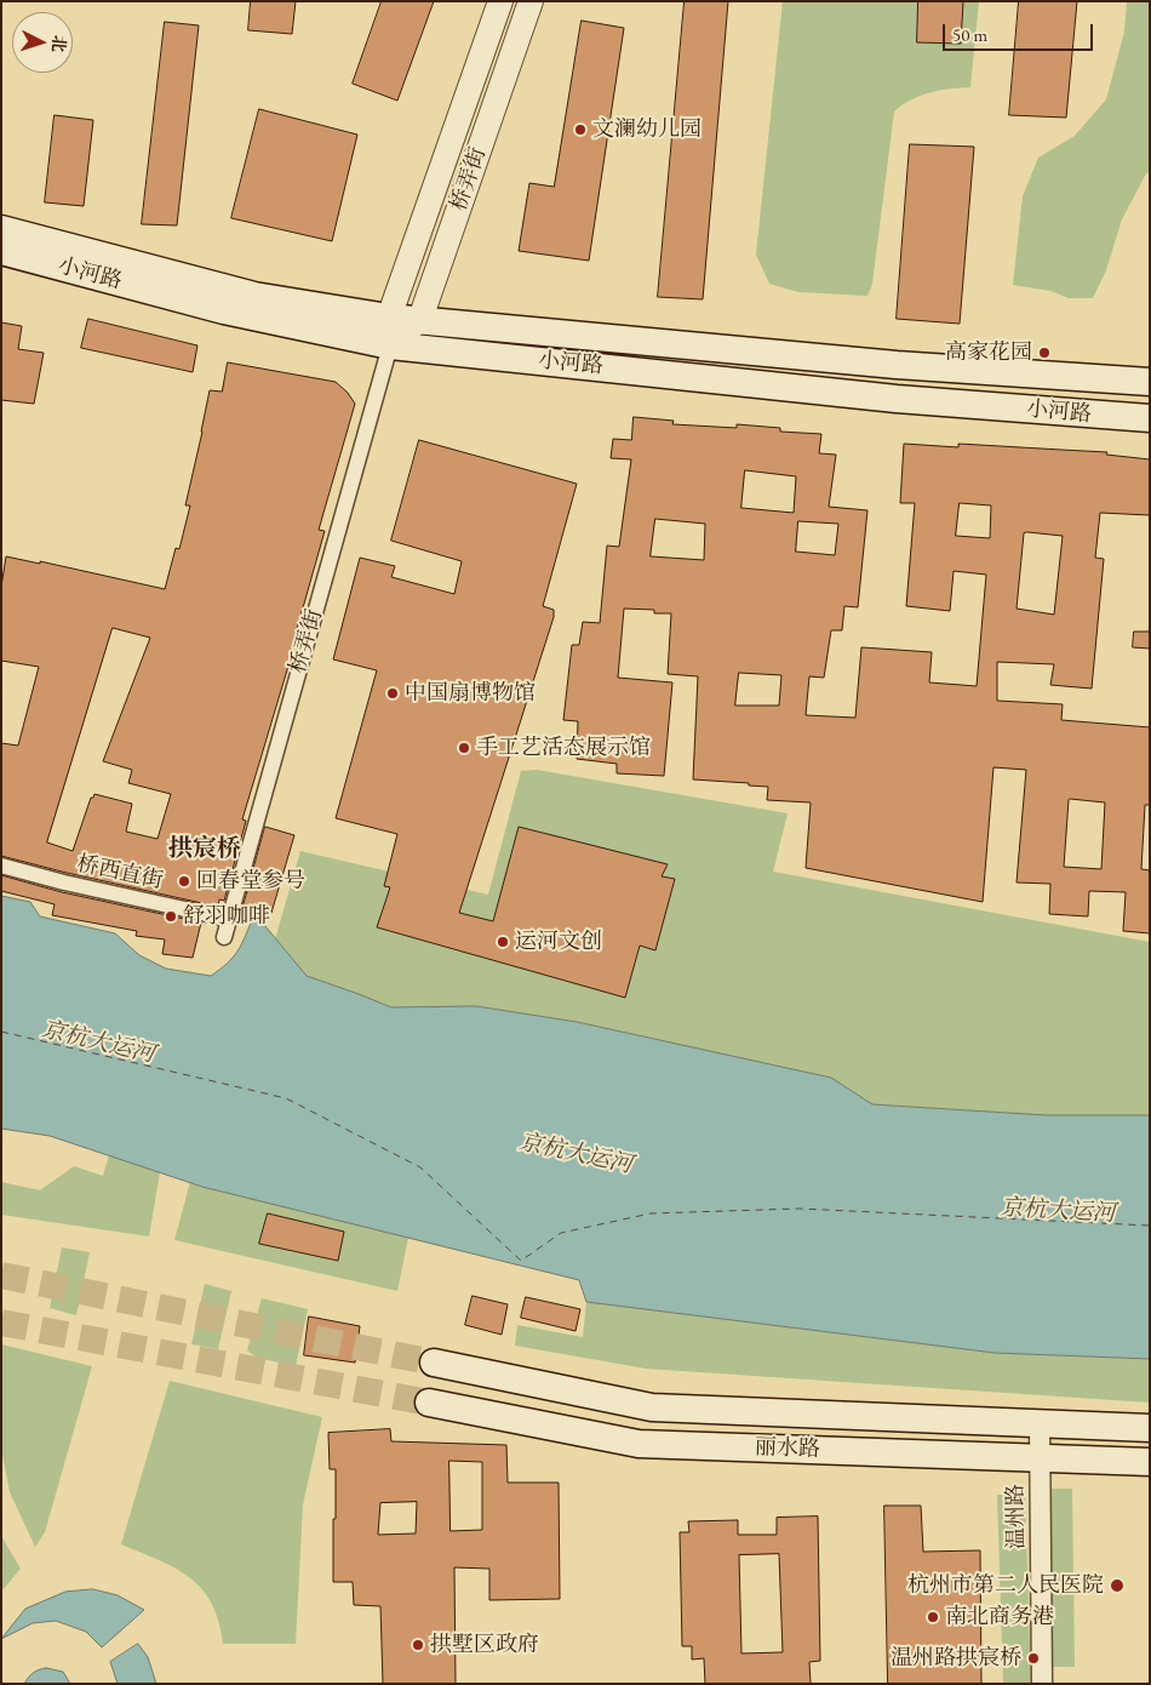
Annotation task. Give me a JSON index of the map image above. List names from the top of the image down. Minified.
{"streets":{"main road":["小河路","丽水路"],"street":["桥弄街","桥西直街","温州路"]},"crossings":[["桥弄街","小河路"],["桥弄街","桥西直街"],["丽水路","温州路"]],"districts":["拱宸桥"],"water":["京杭大运河"],"places":["文澜幼儿园","高家花园","中国扇博物馆","手工艺活态展示馆","回春堂参号","舒羽咖啡","运河文创","杭州市第二人民医院","南北商务港","拱墅区政府","温州路拱宸桥"],"scale_bar":"50 m","north":"right"}
